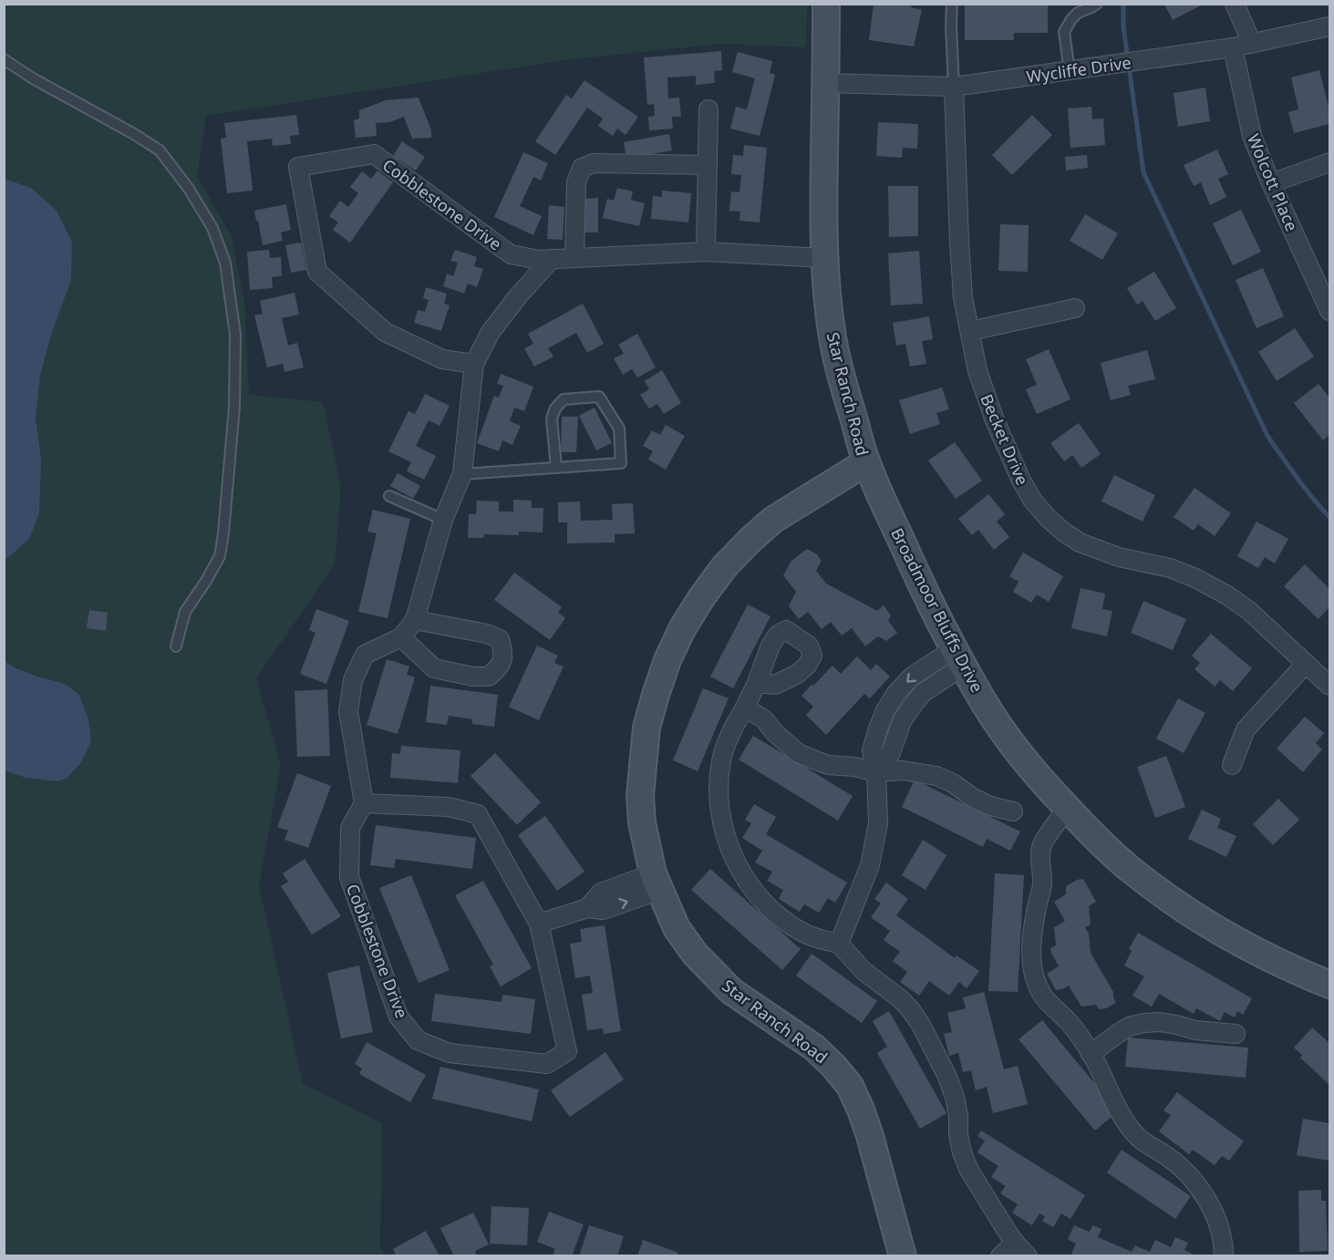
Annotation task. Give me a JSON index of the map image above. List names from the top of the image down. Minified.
{"streets":{"street":["Wycliffe Drive","Wolcott Place","Cobblestone Drive","Star Ranch Road","Becket Drive","Broadmoor Bluffs Drive"]},"crossings":[["Wycliffe Drive","Wolcott Place"],["Wycliffe Drive","Star Ranch Road"],["Wycliffe Drive","Becket Drive"],["Cobblestone Drive","Star Ranch Road"],["Star Ranch Road","Broadmoor Bluffs Drive"]]}
